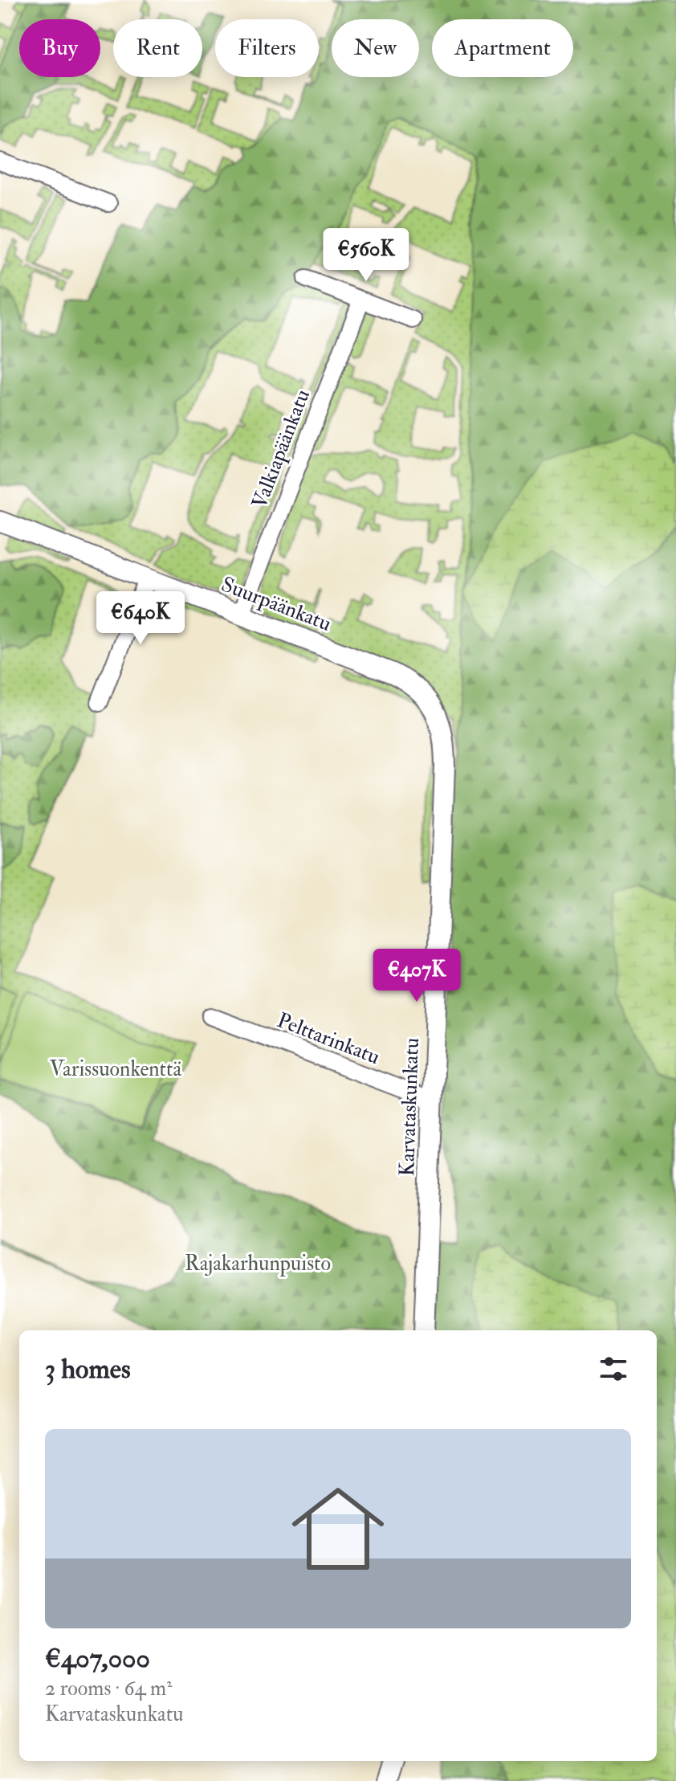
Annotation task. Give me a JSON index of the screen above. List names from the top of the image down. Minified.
{"streets":{"street":["Valkiapäänkatu","Suurpäänkatu","Pelttarinkatu","Karvataskunkatu"]},"crossings":[["Valkiapäänkatu","Suurpäänkatu"],["Suurpäänkatu","Karvataskunkatu"],["Pelttarinkatu","Karvataskunkatu"]],"parks":["Varissuonkenttä","Rajakarhunpuisto"],"page":{"chip":["Buy","Rent","Filters","New","Apartment"],"price":["€560K","€640K","€407K"],"heading":"3 homes","list":[{"name":"€407,000","note":"2 rooms · 64 m² · Karvataskunkatu"}]}}
